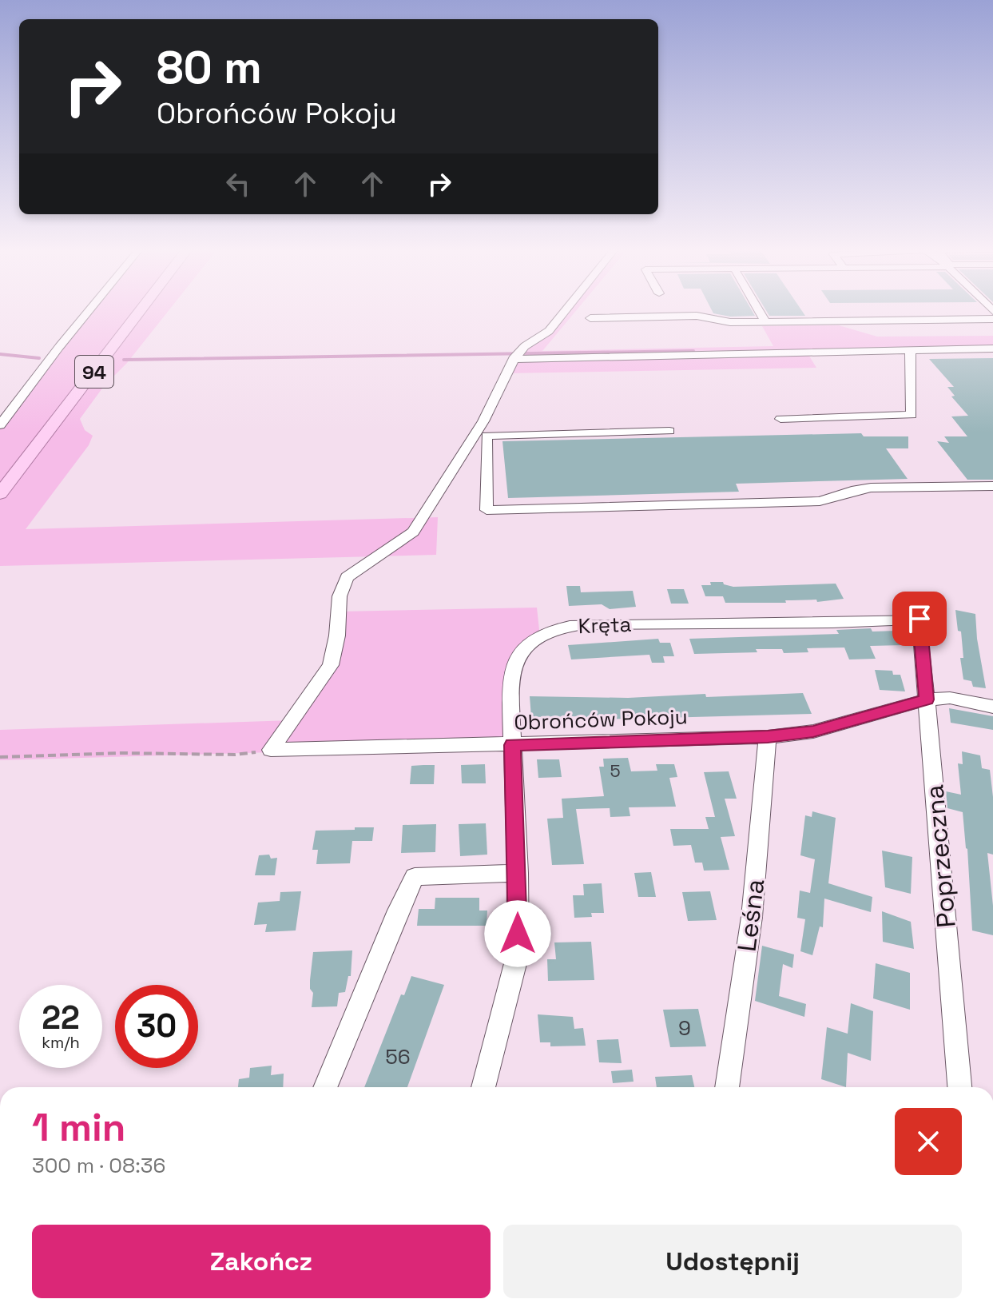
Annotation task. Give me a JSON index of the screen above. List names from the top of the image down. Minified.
{"streets":{"main road":["94"],"street":["Kręta","Obrońców Pokoju","Poprzeczna","Leśna"]},"crossings":[["Kręta","Obrońców Pokoju"],["Kręta","Poprzeczna"],["Obrońców Pokoju","Poprzeczna"],["Obrońców Pokoju","Leśna"]],"house_numbers":["5","9","56"],"page":{"turn":["80 m","Obrońców Pokoju"],"speed":"22 km/h","limit":"30","heading":["1 min","300 m · 08:36"],"buttons":["Zakończ","Udostępnij"]}}
